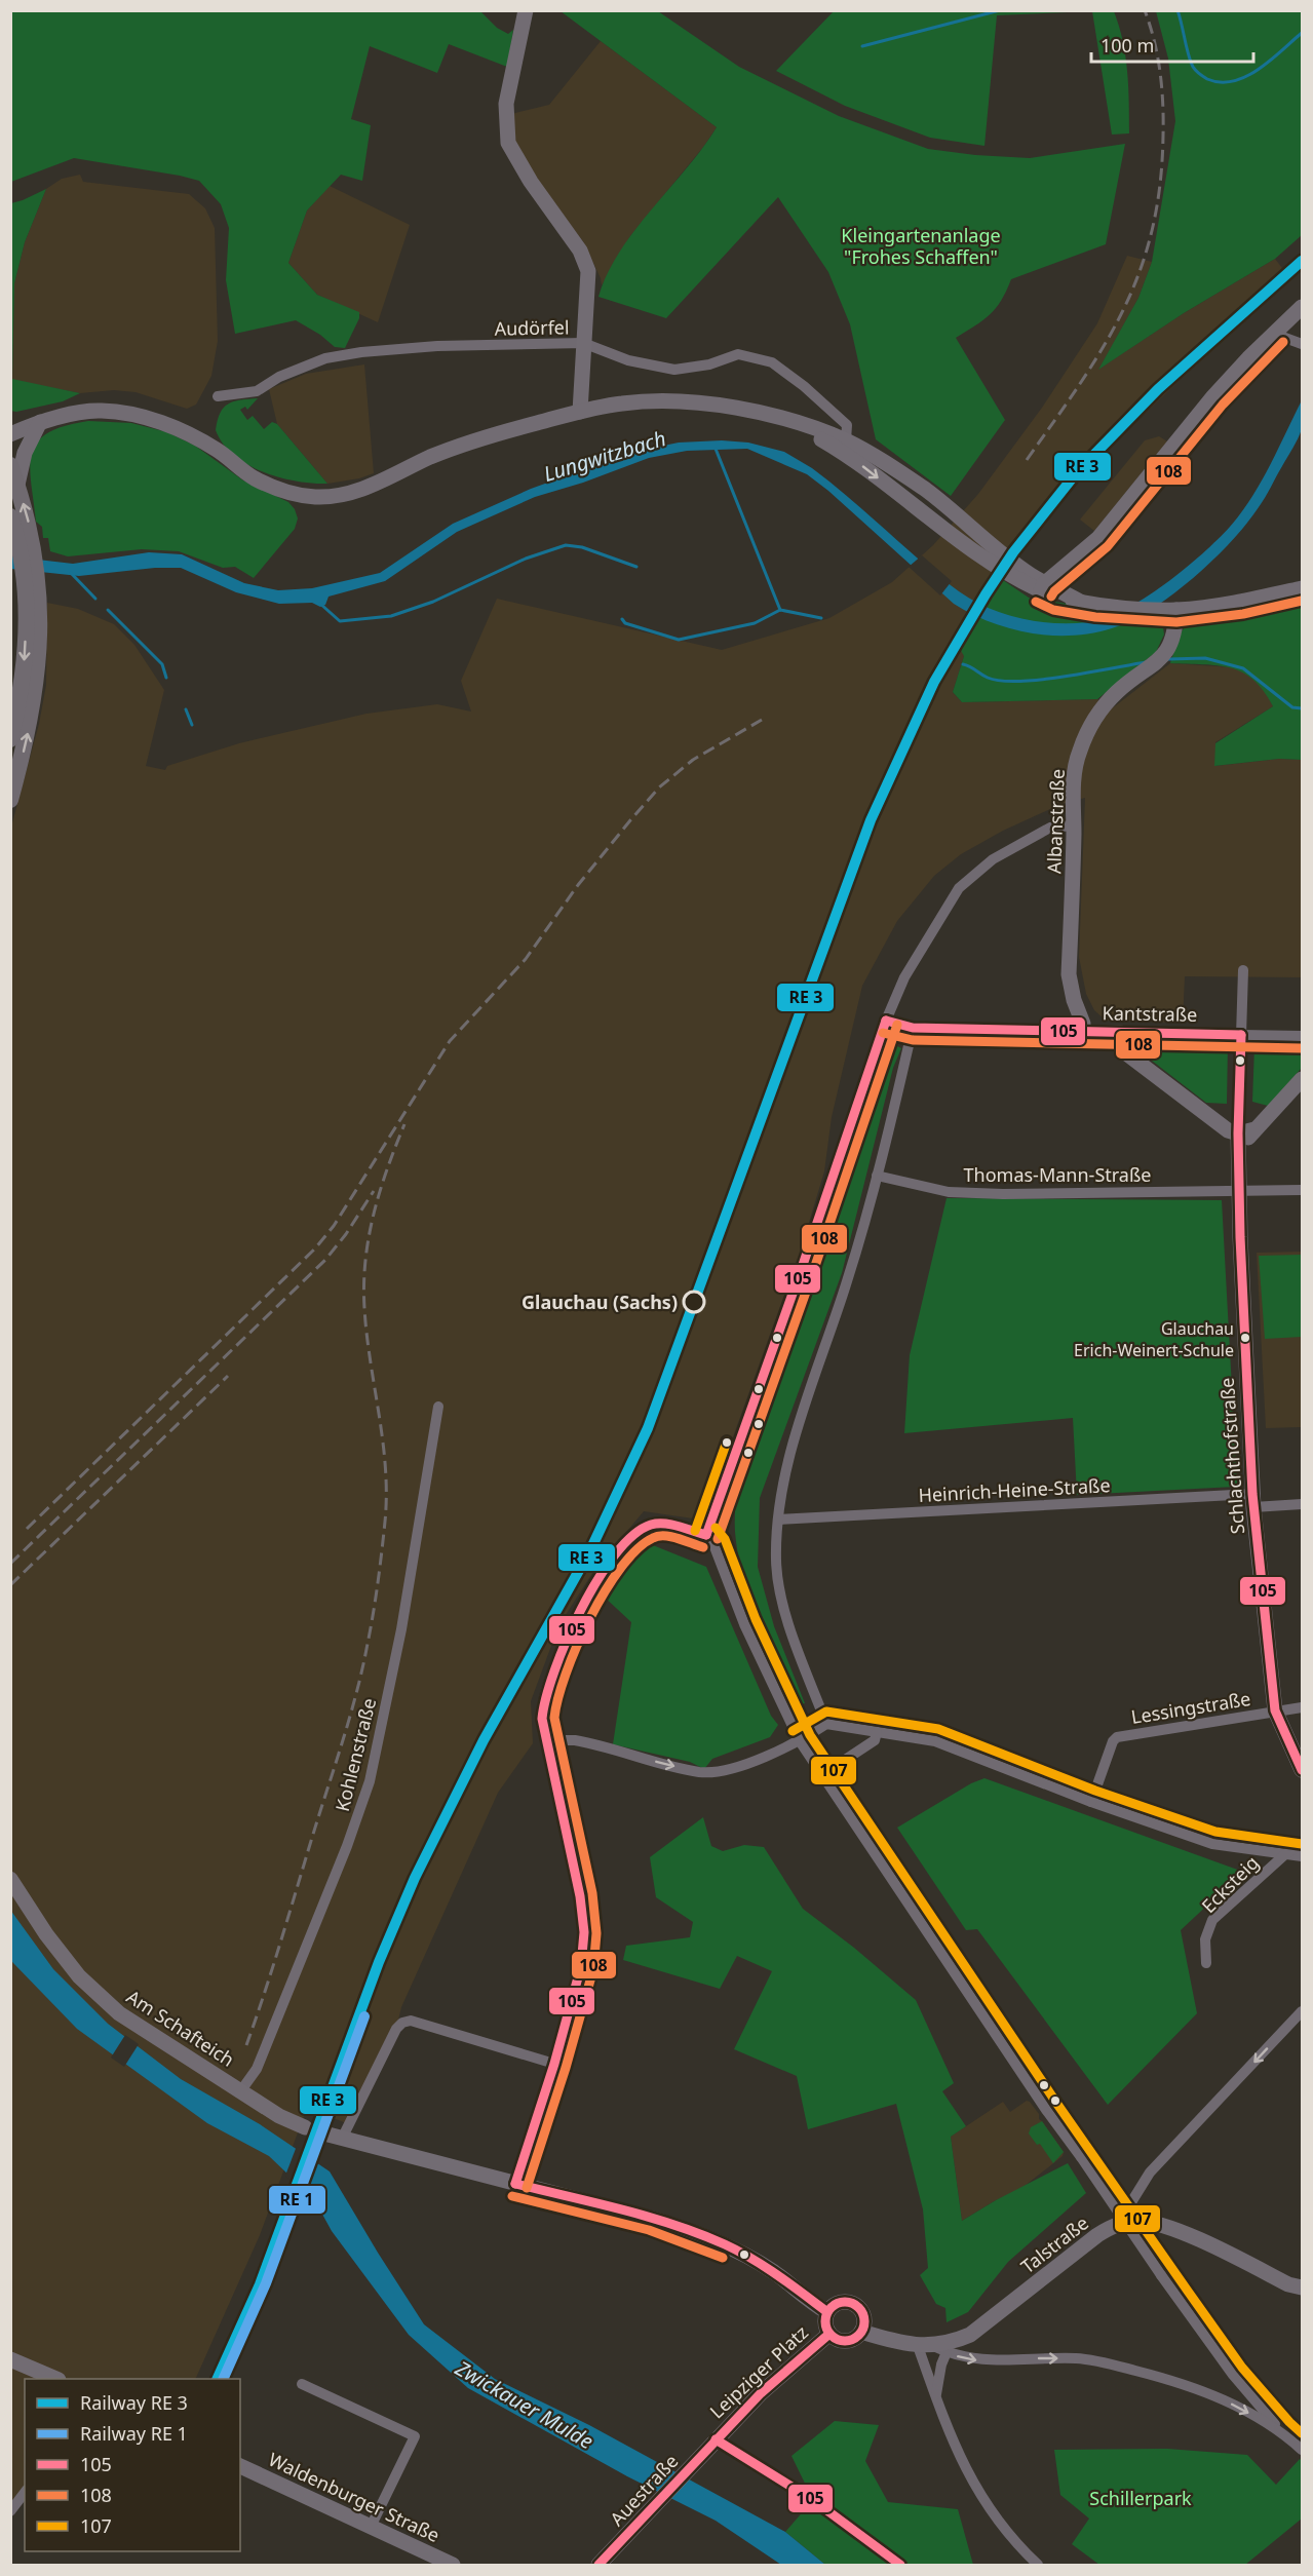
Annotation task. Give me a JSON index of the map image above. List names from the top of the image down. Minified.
{"streets":{"street":["Audörfel","Albanstraße","Kantstraße","Thomas-Mann-Straße","Schlachthofstraße","Heinrich-Heine-Straße","Lessingstraße","Kohlenstraße","Ecksteig","Am Schafteich","Talstraße","Leipziger Platz","Auestraße","Waldenburger Straße"]},"crossings":[["Albanstraße","Kantstraße"],["Thomas-Mann-Straße","Schlachthofstraße"],["Schlachthofstraße","Heinrich-Heine-Straße"],["Schlachthofstraße","Lessingstraße"],["Kohlenstraße","Am Schafteich"],["Talstraße","Leipziger Platz"],["Leipziger Platz","Auestraße"]],"one_way":["Talstraße"],"water":["Lungwitzbach","Zwickauer Mulde"],"parks":["Kleingartenanlage \"Frohes Schaffen\"","Schillerpark"],"places":["Glauchau (Sachs)","Glauchau Erich-Weinert-Schule"],"lines":["transit line 108","transit line 105","transit line 107"],"legend":["Railway RE 3","Railway RE 1","105","108","107"],"scale_bar":"100 m"}
